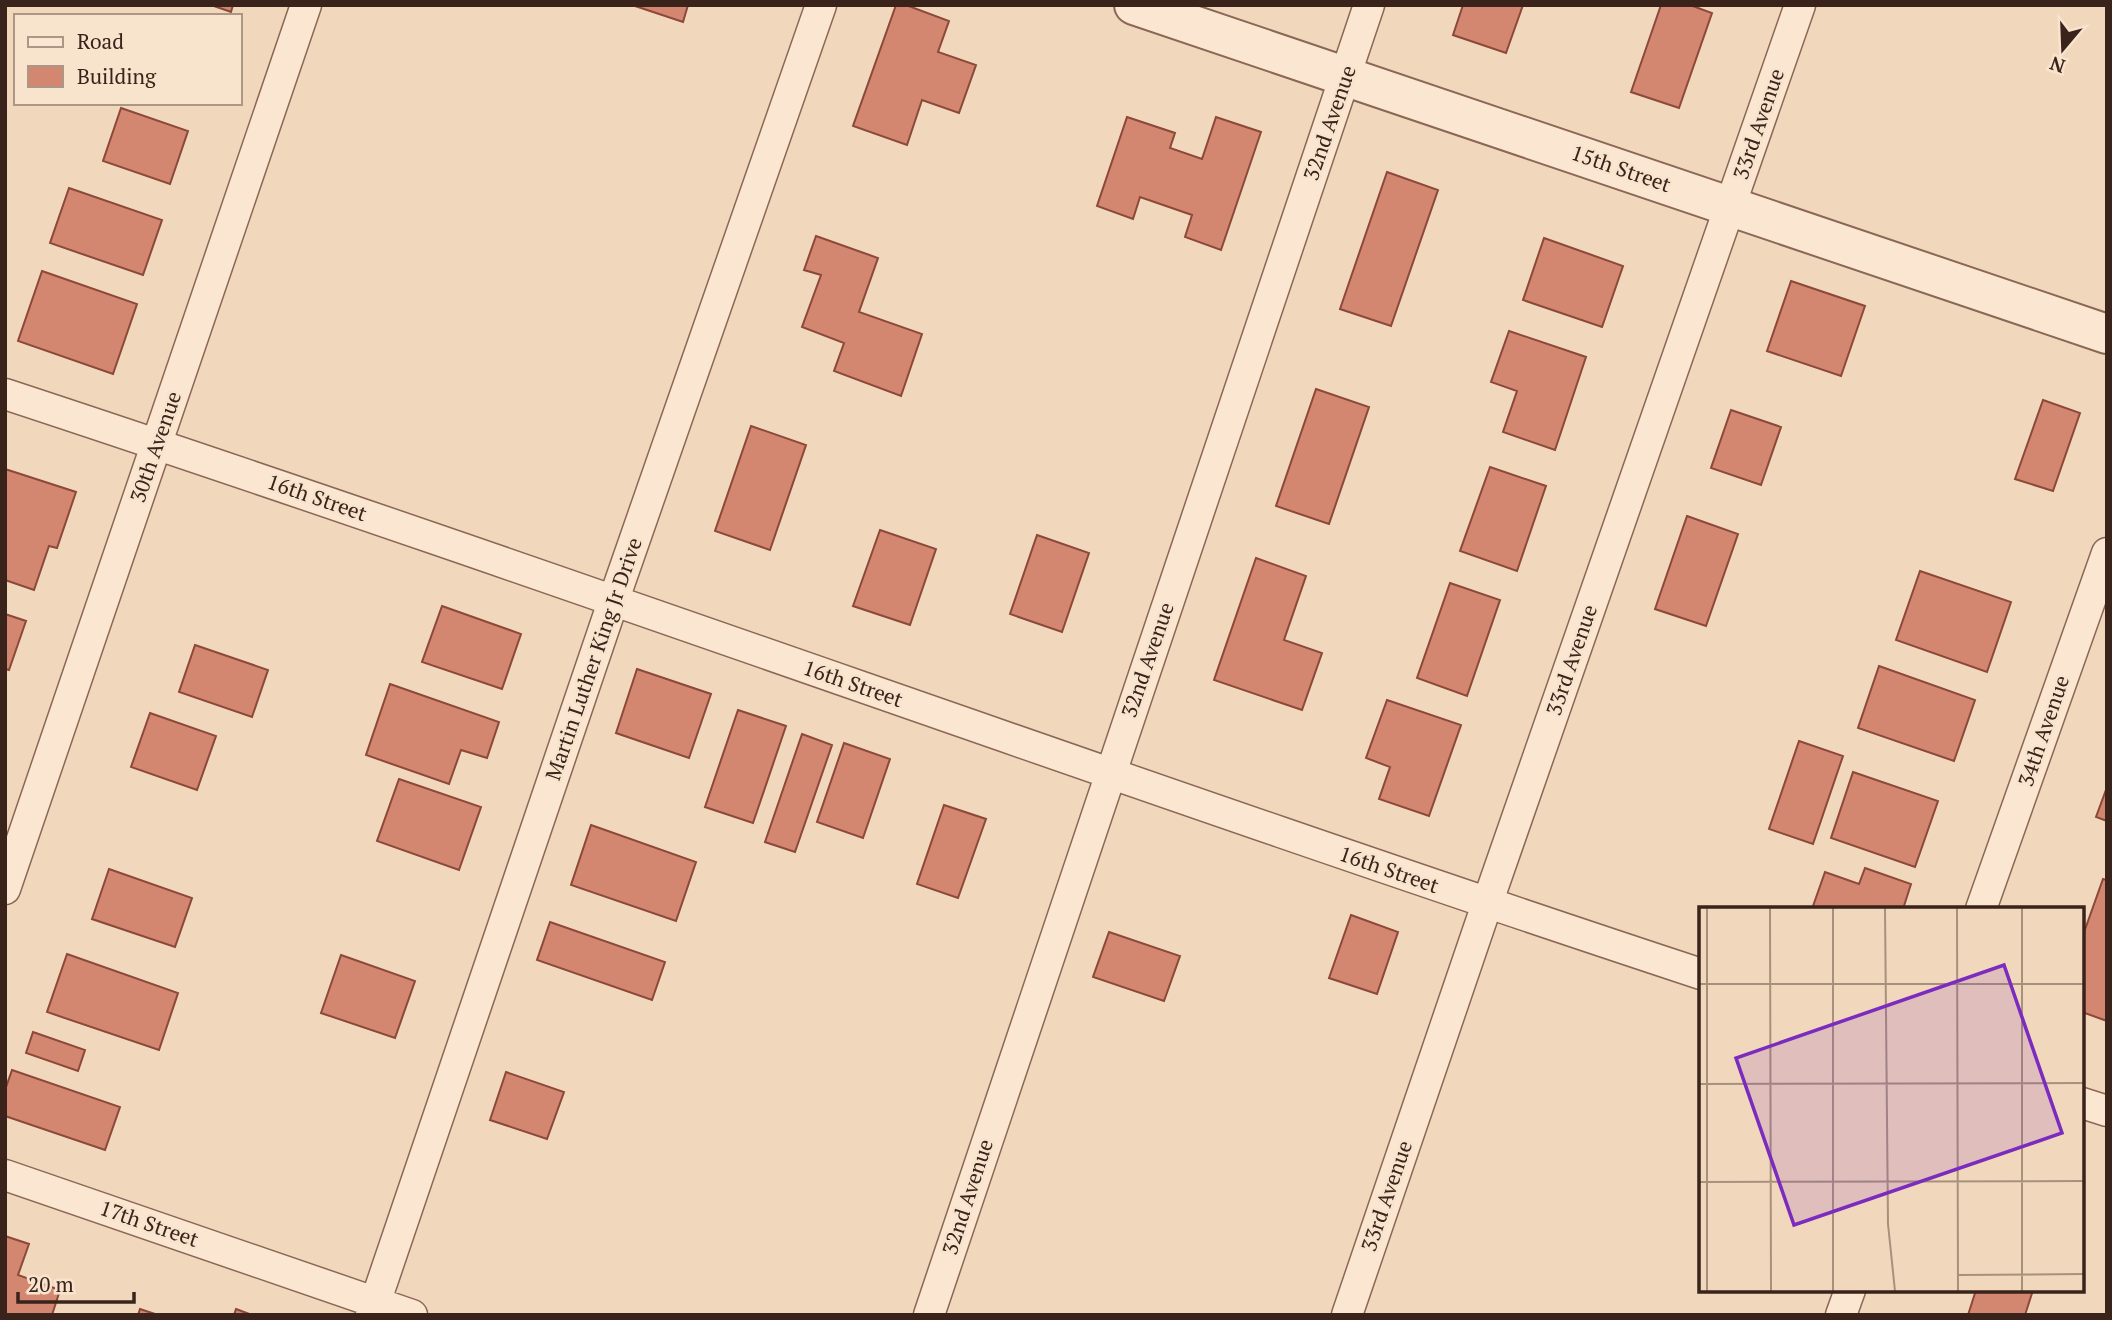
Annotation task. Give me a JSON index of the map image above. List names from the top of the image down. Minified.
{"streets":{"street":["32nd Avenue","33rd Avenue","15th Street","30th Avenue","16th Street","Martin Luther King Jr Drive","34th Avenue","17th Street"]},"crossings":[["32nd Avenue","15th Street"],["32nd Avenue","16th Street"],["33rd Avenue","15th Street"],["33rd Avenue","16th Street"],["30th Avenue","16th Street"],["16th Street","Martin Luther King Jr Drive"],["Martin Luther King Jr Drive","17th Street"]],"legend":["Road","Building"],"scale_bar":"20 m","north":"bottom"}
